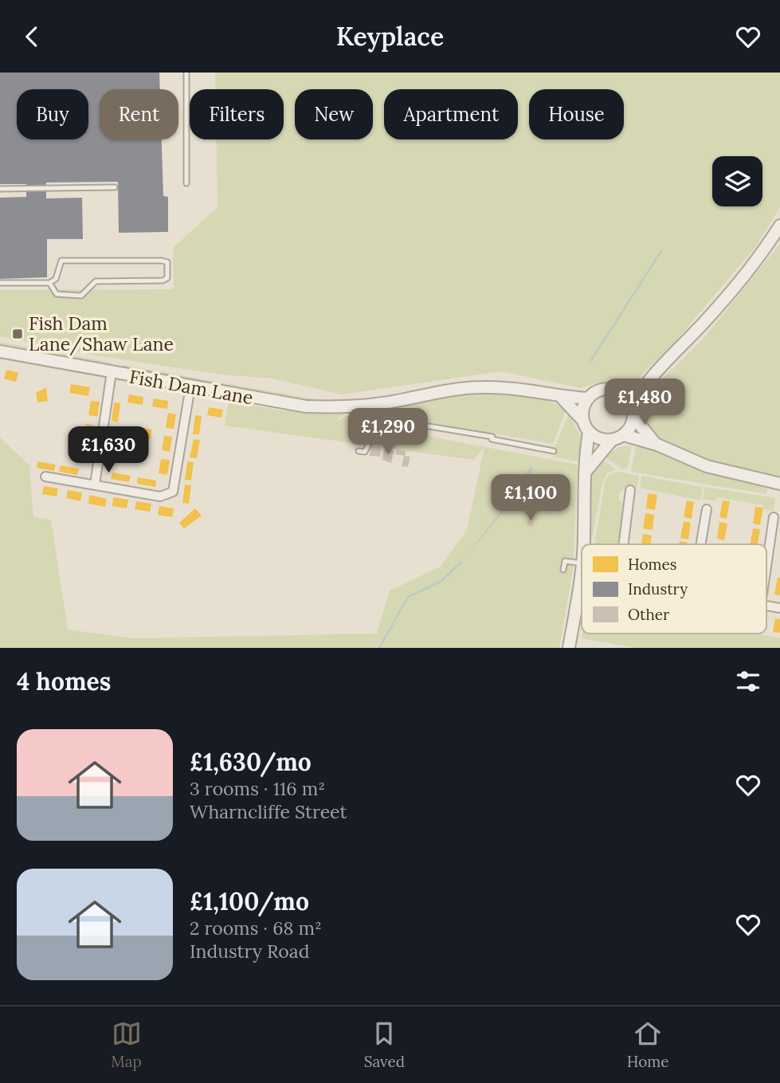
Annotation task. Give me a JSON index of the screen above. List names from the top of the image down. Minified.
{"streets":{"street":["Fish Dam Lane"]},"places":{"transit":["Fish Dam Lane/Shaw Lane"]},"legend":["Homes","Industry","Other"],"page":{"header":"Keyplace","chip":["Buy","Rent","Filters","New","Apartment","House"],"price":["£1,480","£1,290","£1,630","£1,100"],"heading":"4 homes","list":[{"name":"£1,630/mo","note":"3 rooms · 116 m² · Wharncliffe Street"},{"name":"£1,100/mo","note":"2 rooms · 68 m² · Industry Road"}],"tabs":["Map","Saved","Home"]}}
